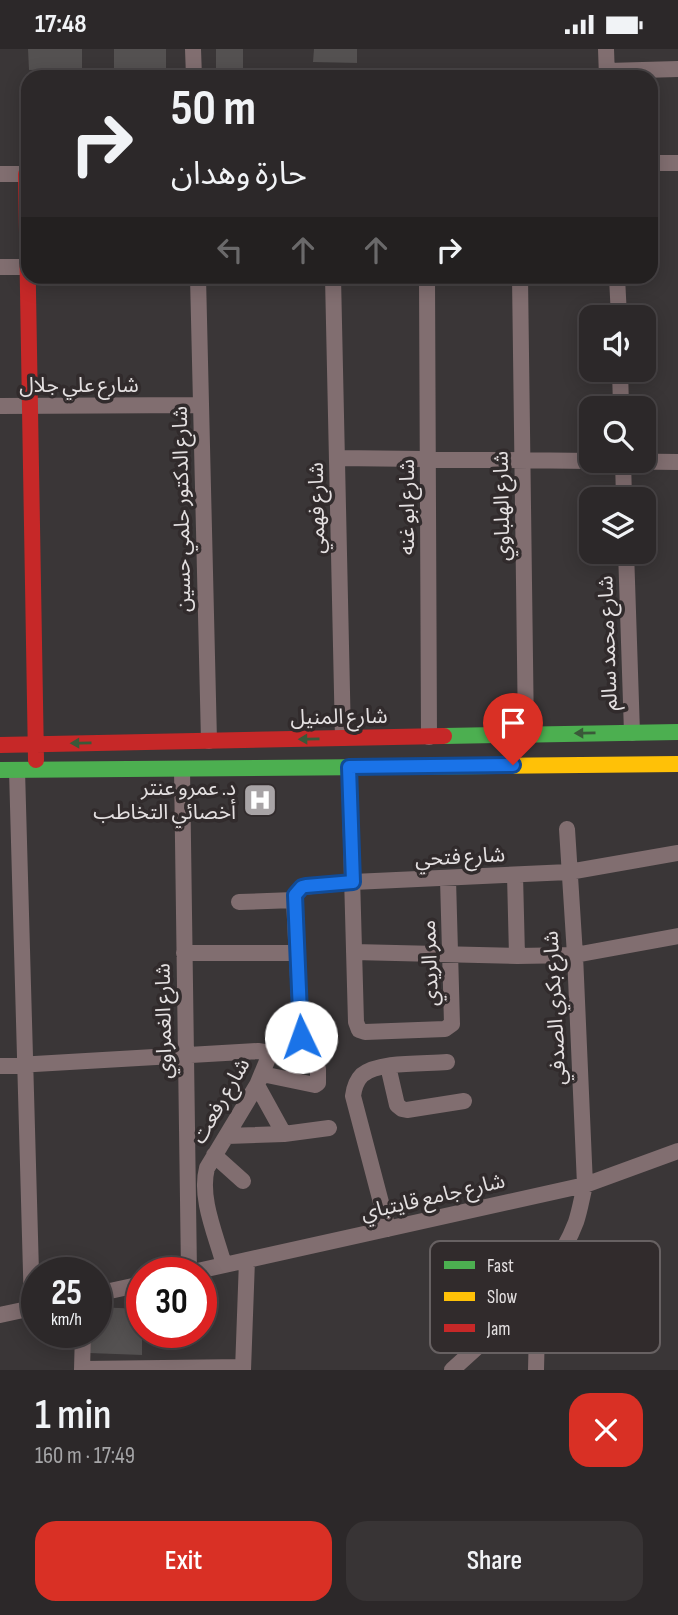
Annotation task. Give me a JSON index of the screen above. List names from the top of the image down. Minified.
{"streets":{"street":["شارع علي جلال","شارع الهلباوي","شارع ابو غنه","شارع فهمي","شارع الدكتور حلمي حسين","شارع محمد سالم","شارع المنيل","شارع فتحي","ممر الريدي","شارع بكري الصدفي","شارع الغمراوي","شارع رفعت","شارع جامع قايتباي"]},"crossings":[["شارع علي جلال","شارع الدكتور حلمي حسين"],["شارع الهلباوي","شارع المنيل"],["شارع ابو غنه","شارع المنيل"],["شارع فهمي","شارع المنيل"],["شارع الدكتور حلمي حسين","شارع المنيل"],["شارع محمد سالم","شارع المنيل"],["شارع فتحي","ممر الريدي"],["شارع فتحي","شارع بكري الصدفي"],["شارع بكري الصدفي","شارع جامع قايتباي"],["شارع الغمراوي","شارع رفعت"],["شارع رفعت","شارع جامع قايتباي"]],"places":{"hospital":["د. عمرو عنتر أخصائي التخاطب"]},"legend":["Fast","Slow","Jam"],"page":{"status":"17:48","turn":["50 m","حارة وهدان"],"speed":"25 km/h","limit":"30","heading":["1 min","160 m · 17:49"],"buttons":["Exit","Share"]}}
